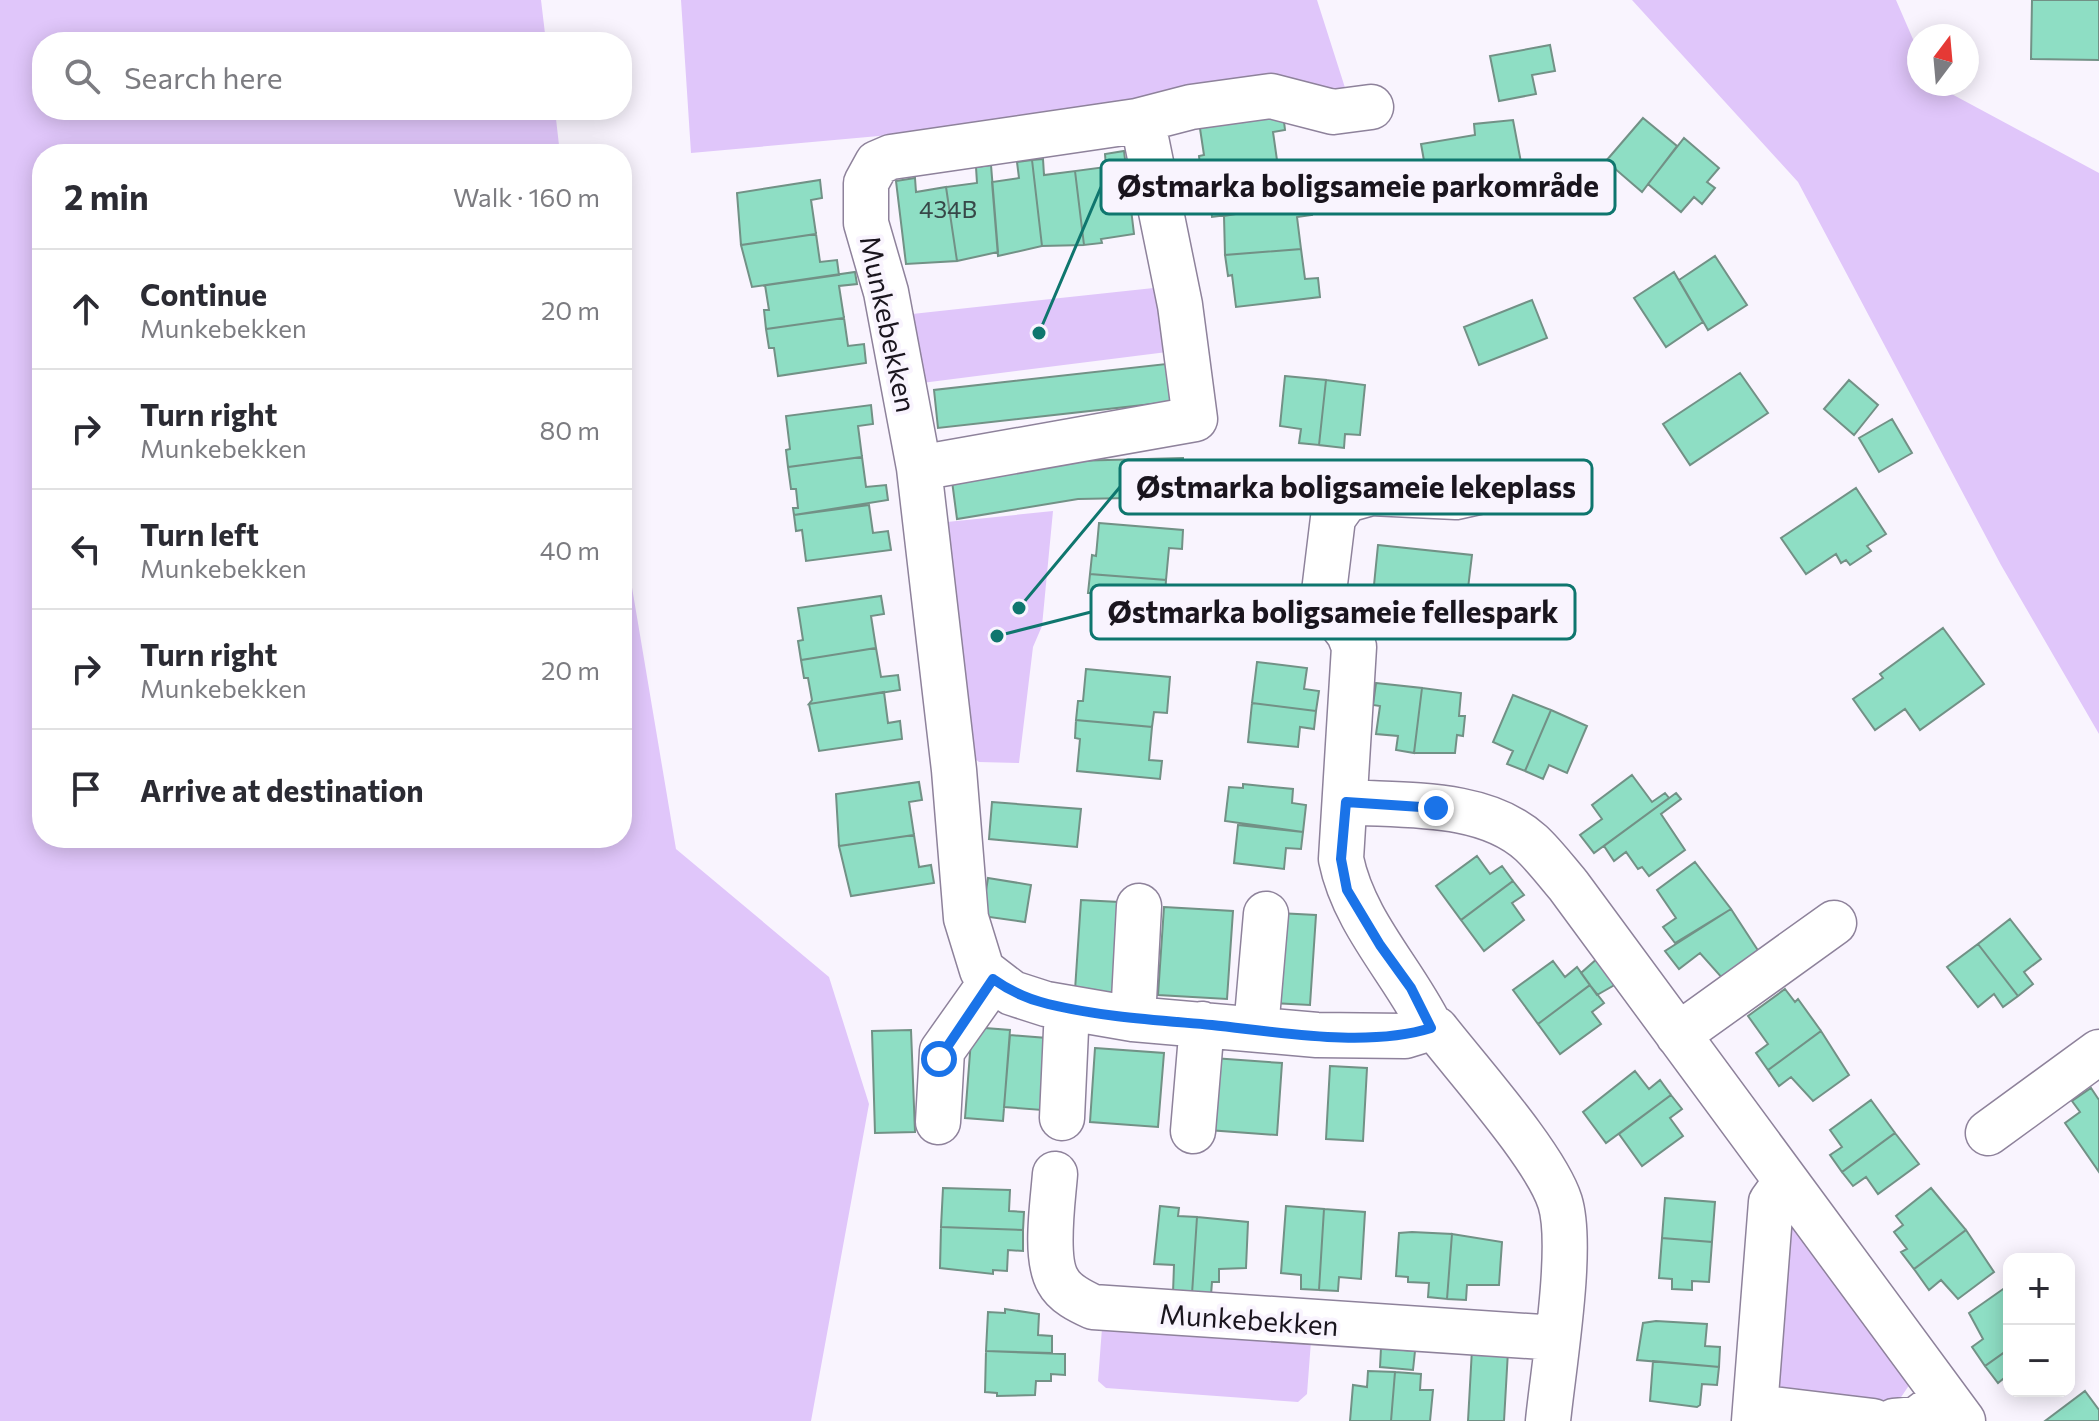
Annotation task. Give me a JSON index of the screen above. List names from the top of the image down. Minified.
{"streets":{"lane":["Munkebekken"]},"places":["Østmarka boligsameie parkområde","Østmarka boligsameie lekeplass","Østmarka boligsameie fellespark"],"house_numbers":["434B"],"north":"top","page":{"search":"Search here","heading":["2 min","Walk · 160 m"],"list":[["Continue","Munkebekken","20 m"],["Turn right","Munkebekken","80 m"],["Turn left","Munkebekken","40 m"],["Turn right","Munkebekken","20 m"],"Arrive at destination"],"map_buttons":["+","−"]}}
